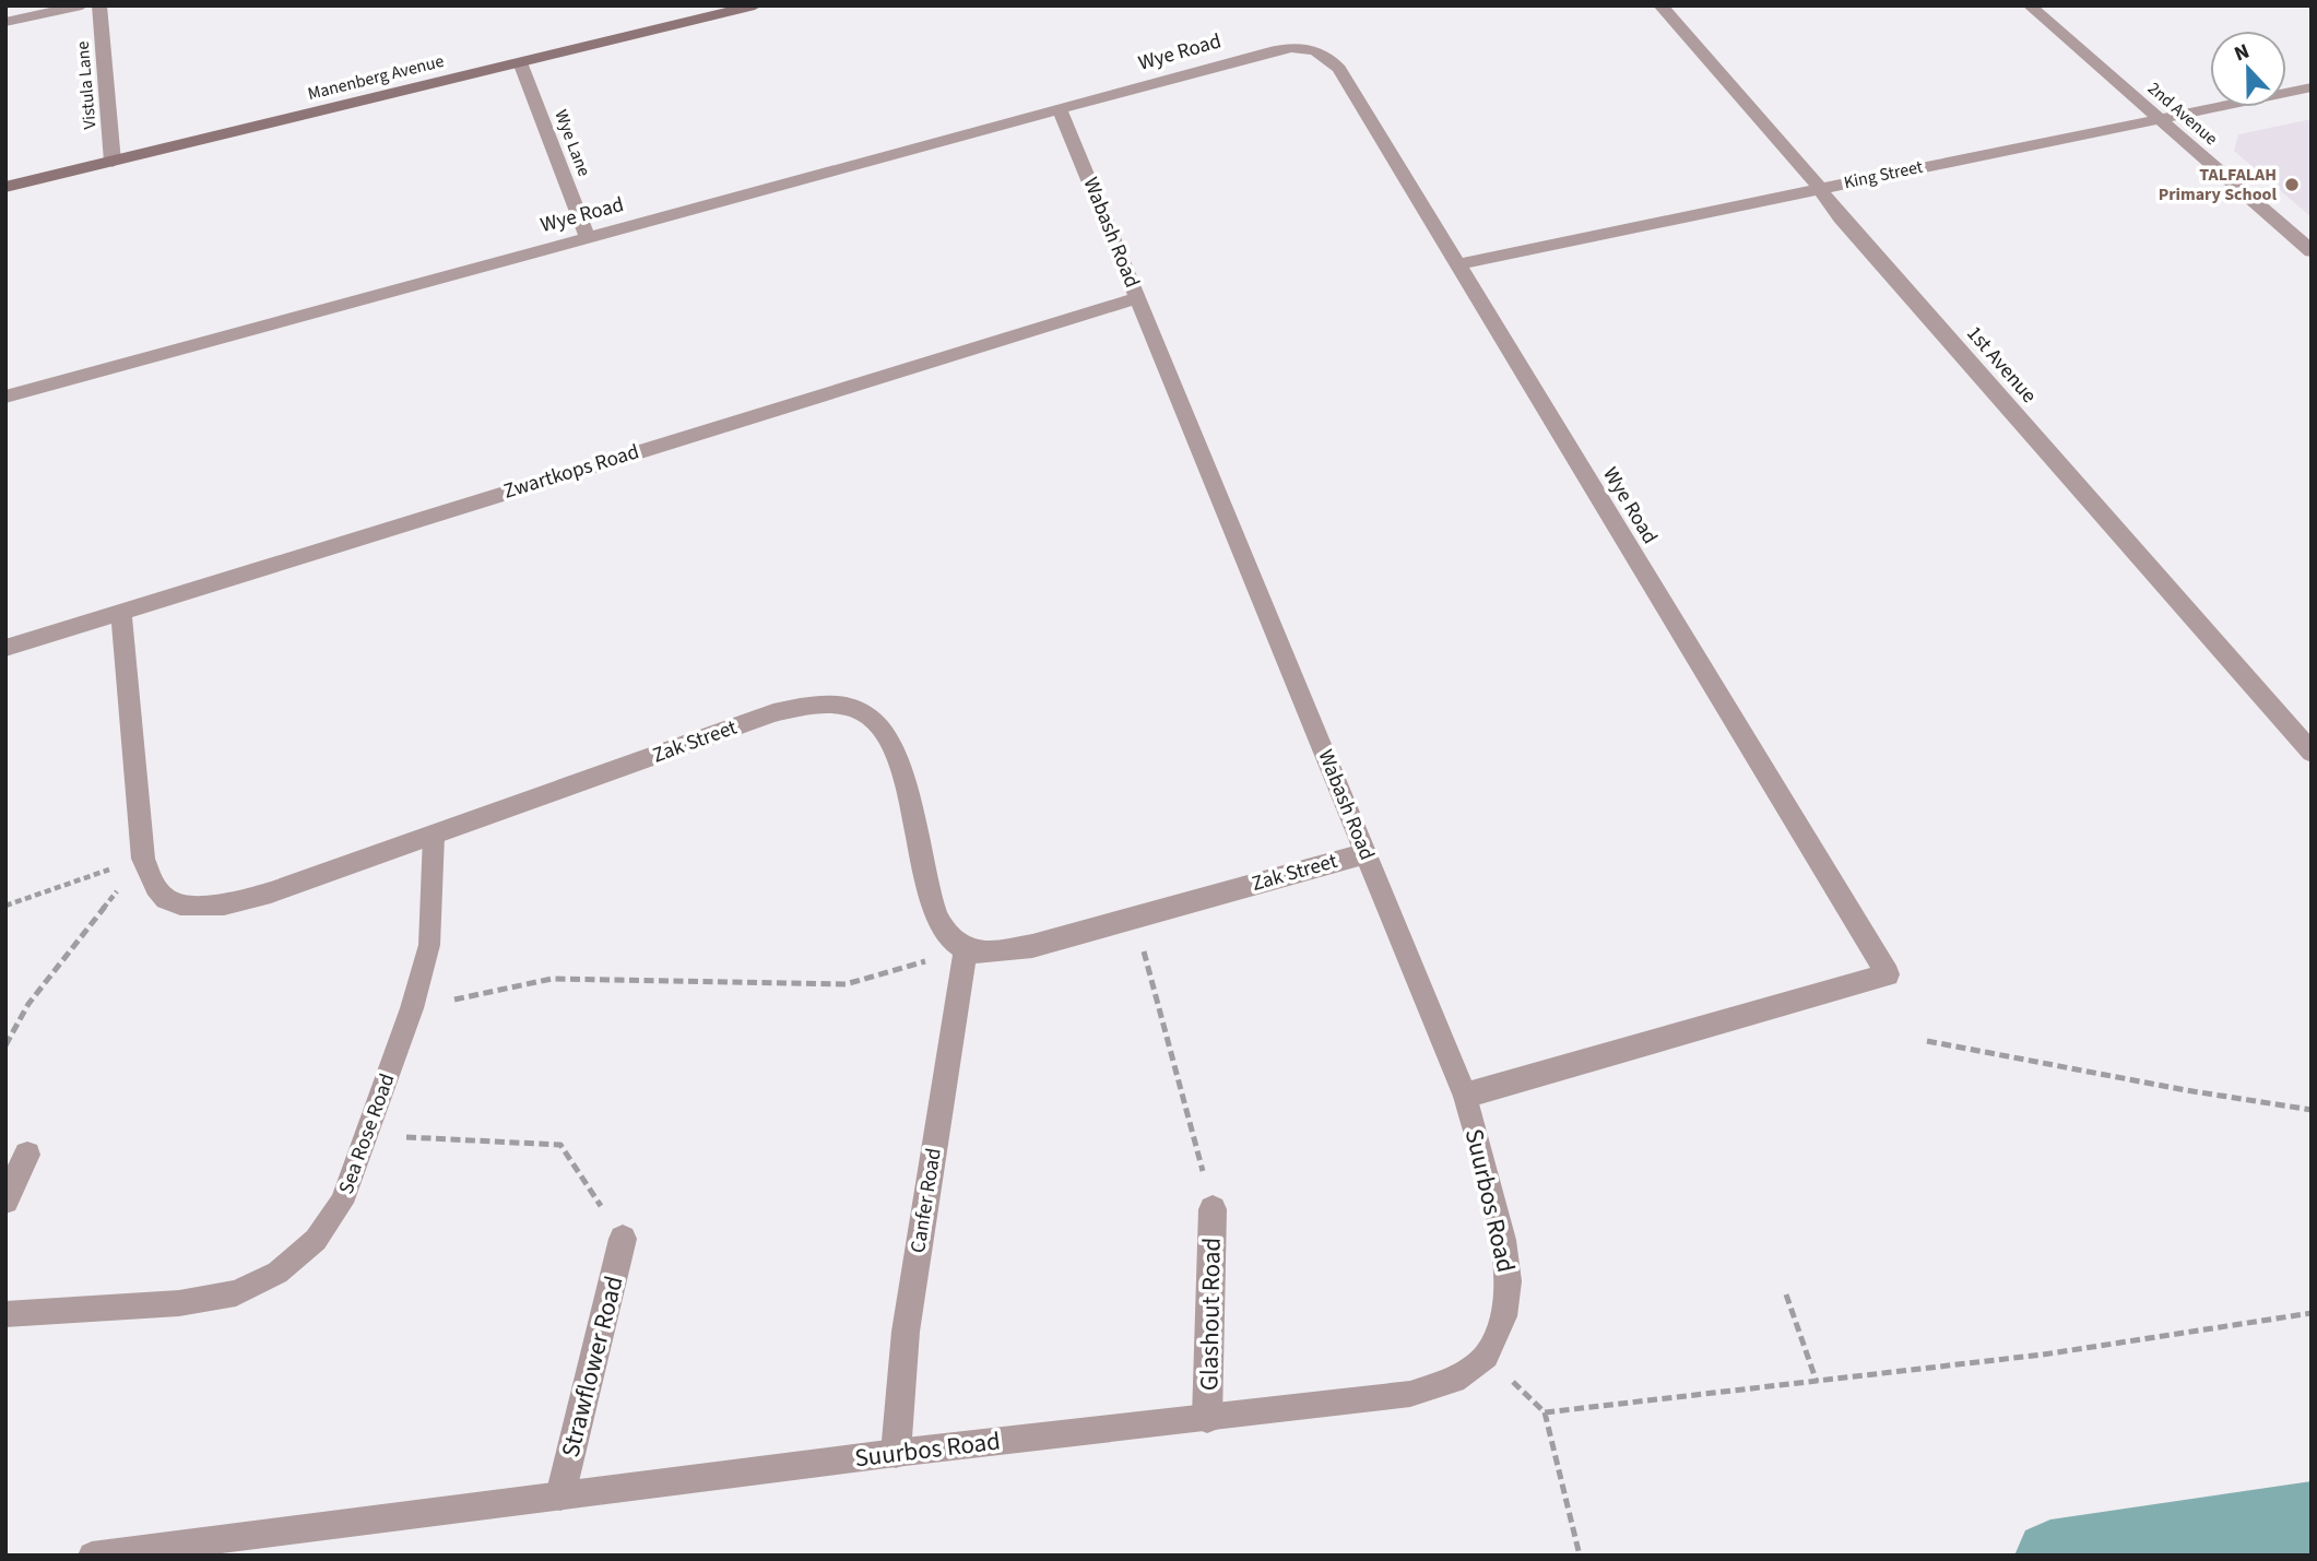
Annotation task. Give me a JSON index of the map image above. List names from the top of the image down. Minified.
{"streets":{"street":["Wye Road","Manenberg Avenue","Vistula Lane","2nd Avenue","Wye Lane","King Street","Wabash Road","1st Avenue","Zwartkops Road","Zak Street","Canfer Road","Glashout Road","Strawflower Road"],"lane":["Sea Rose Road","Suurbos Road"]},"crossings":[["Wye Road","Wye Lane"],["Wye Road","King Street"],["Wye Road","Wabash Road"],["Wye Road","Suurbos Road"],["Manenberg Avenue","Vistula Lane"],["Manenberg Avenue","Wye Lane"],["2nd Avenue","King Street"],["King Street","1st Avenue"],["Wabash Road","Zwartkops Road"],["Wabash Road","Zak Street"],["Wabash Road","Suurbos Road"],["Zwartkops Road","Zak Street"],["Zak Street","Sea Rose Road"],["Zak Street","Canfer Road"],["Canfer Road","Suurbos Road"],["Suurbos Road","Glashout Road"],["Suurbos Road","Strawflower Road"]],"places":["TALFALAH Primary School"],"north":"top"}
